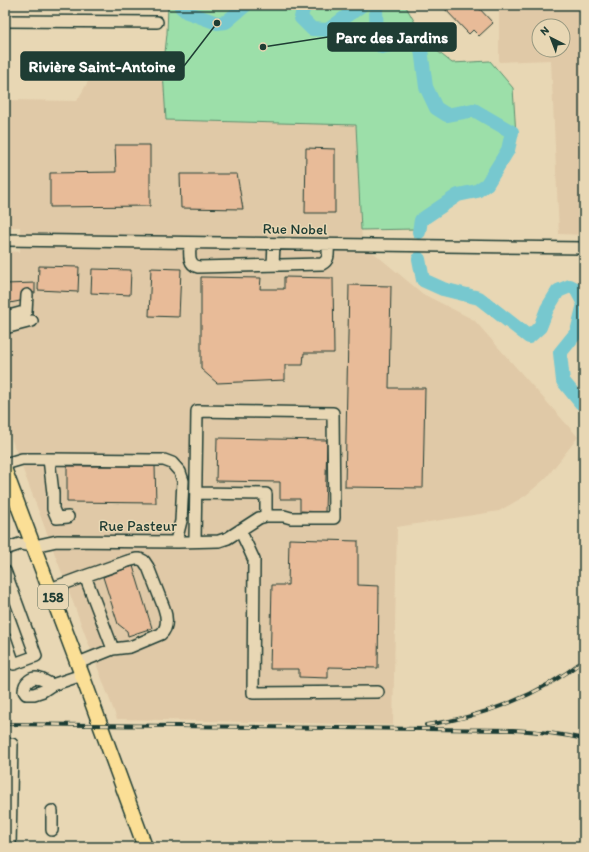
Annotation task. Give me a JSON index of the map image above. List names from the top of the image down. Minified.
{"streets":{"main road":["158"],"street":["Rue Nobel","Rue Pasteur"]},"crossings":[["Rue Pasteur","158"]],"places":["Rivière Saint-Antoine","Parc des Jardins"],"north":"top left"}
